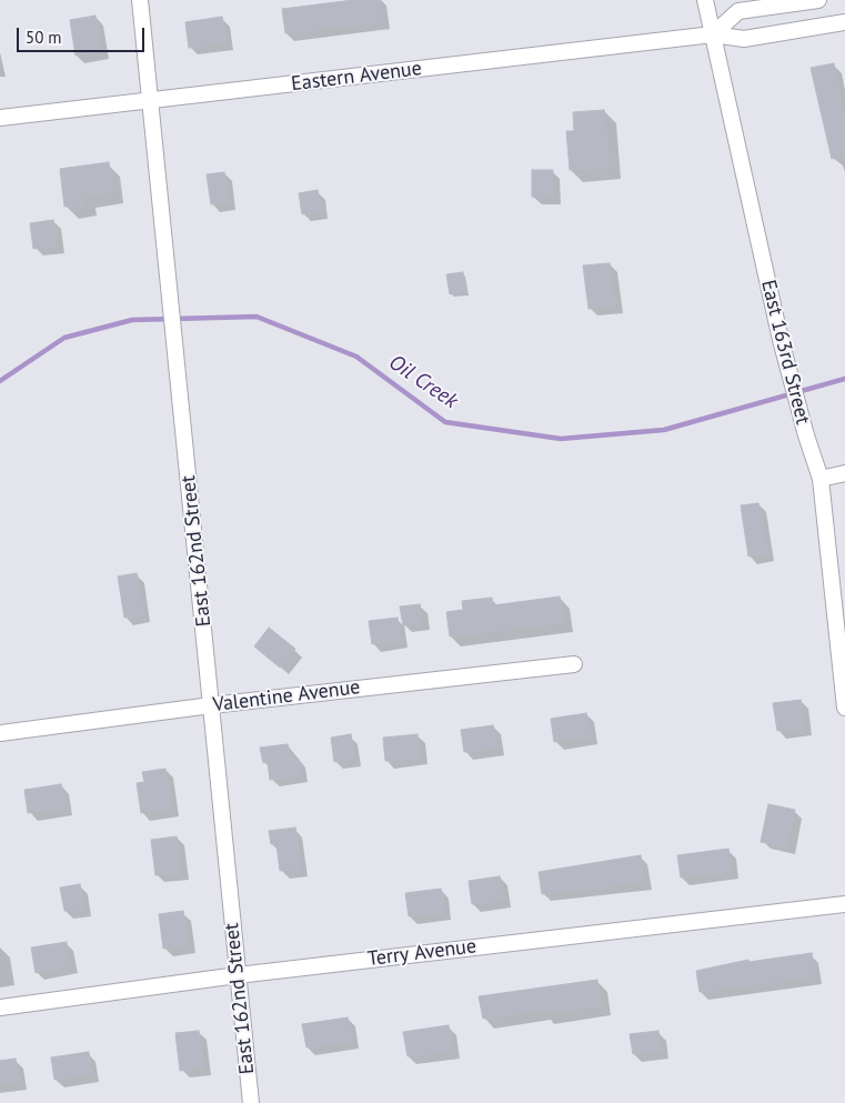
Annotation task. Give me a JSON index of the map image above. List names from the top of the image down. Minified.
{"streets":{"street":["Eastern Avenue","East 163rd Street","East 162nd Street","Valentine Avenue","Terry Avenue"]},"crossings":[["Eastern Avenue","East 163rd Street"],["Eastern Avenue","East 162nd Street"],["East 162nd Street","Valentine Avenue"],["East 162nd Street","Terry Avenue"]],"water":["Oil Creek"],"scale_bar":"50 m"}
